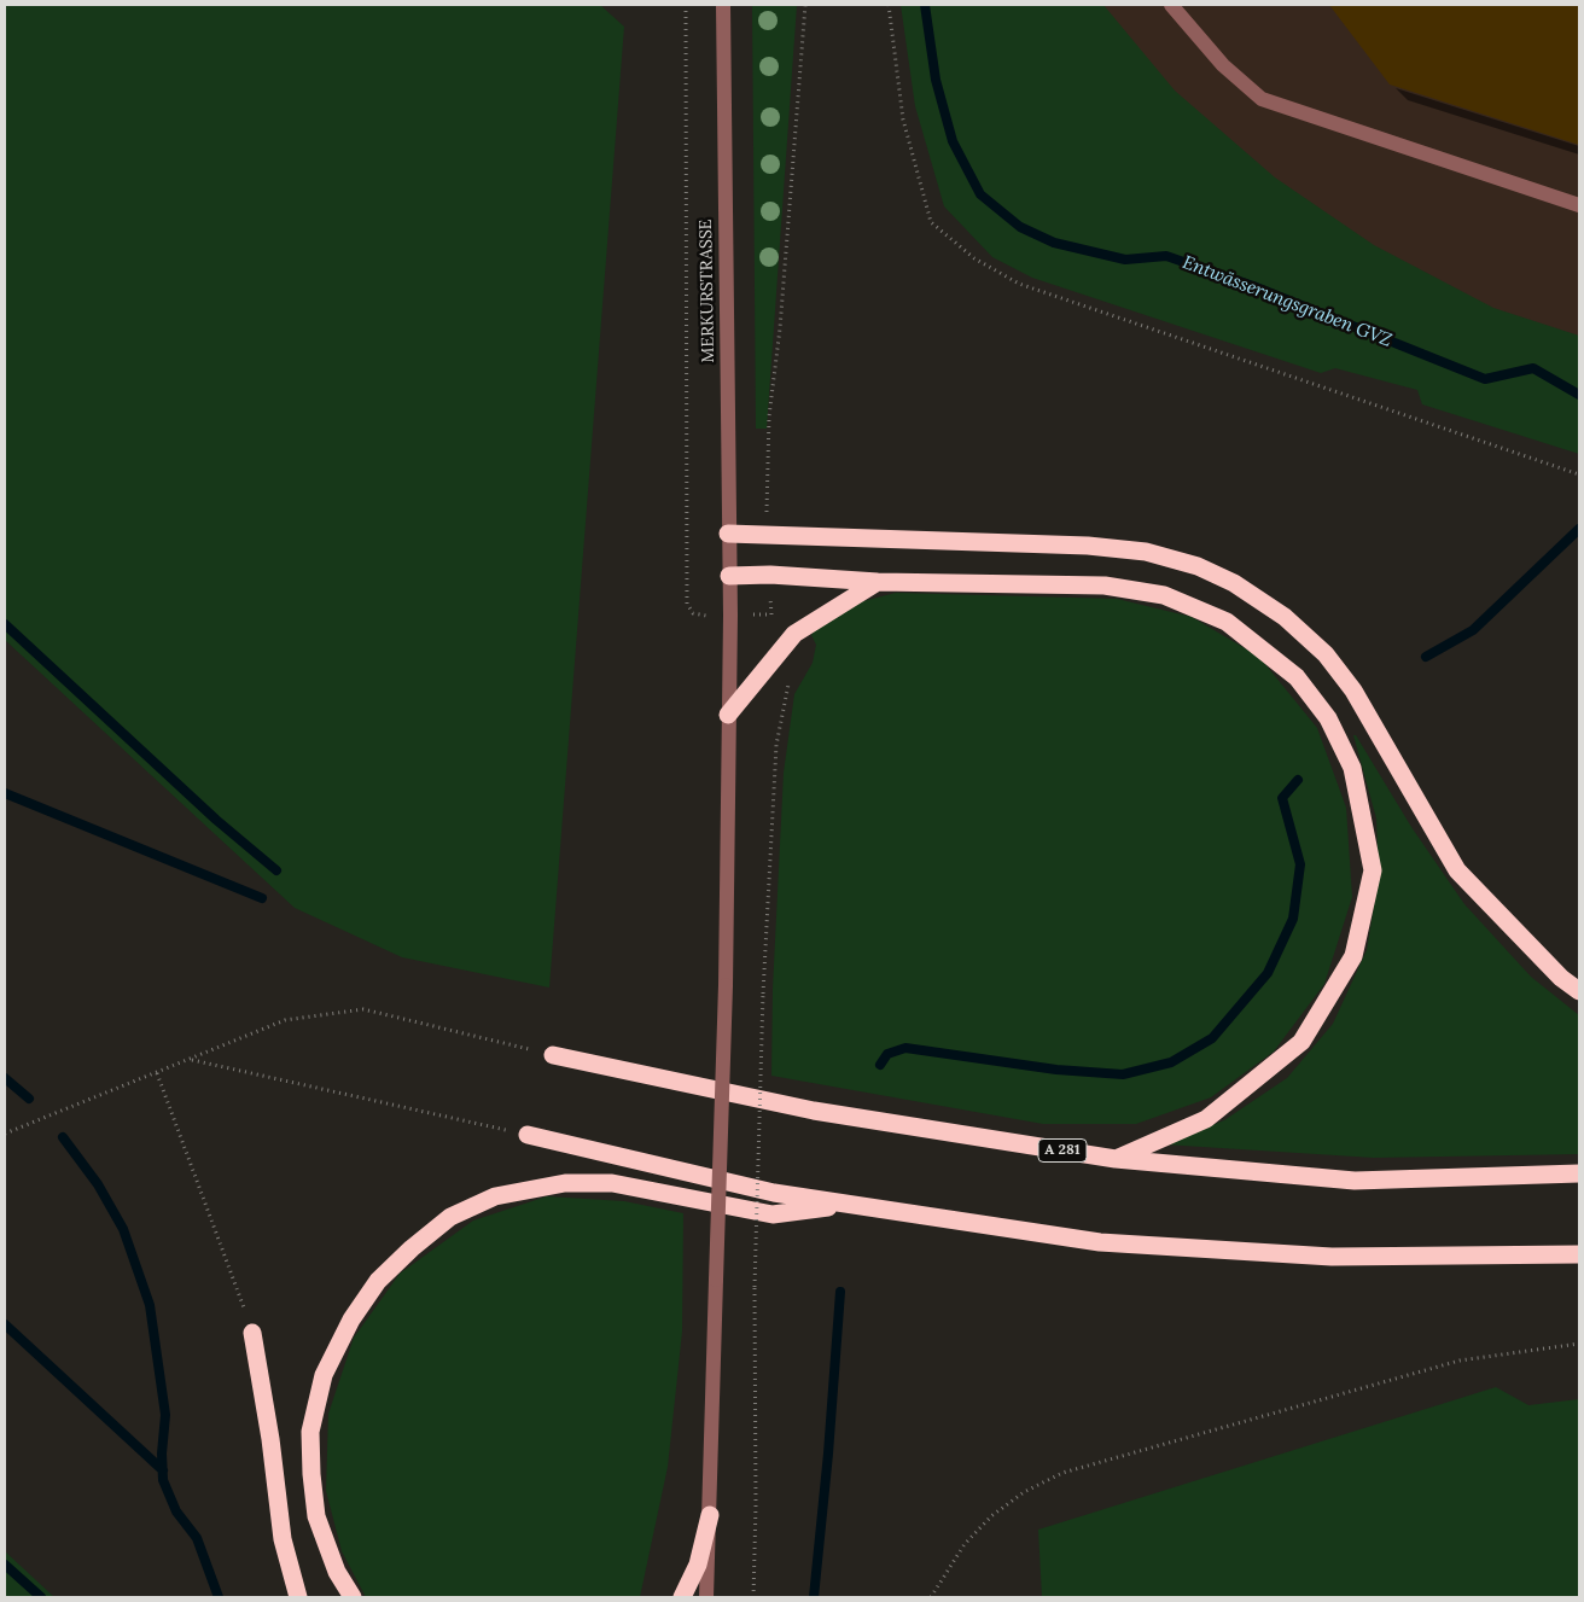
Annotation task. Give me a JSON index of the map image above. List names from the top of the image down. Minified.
{"streets":{"highway":["A 281"],"street":["MERKURSTRASSE"]},"water":["Entwässerungsgraben GVZ"]}
